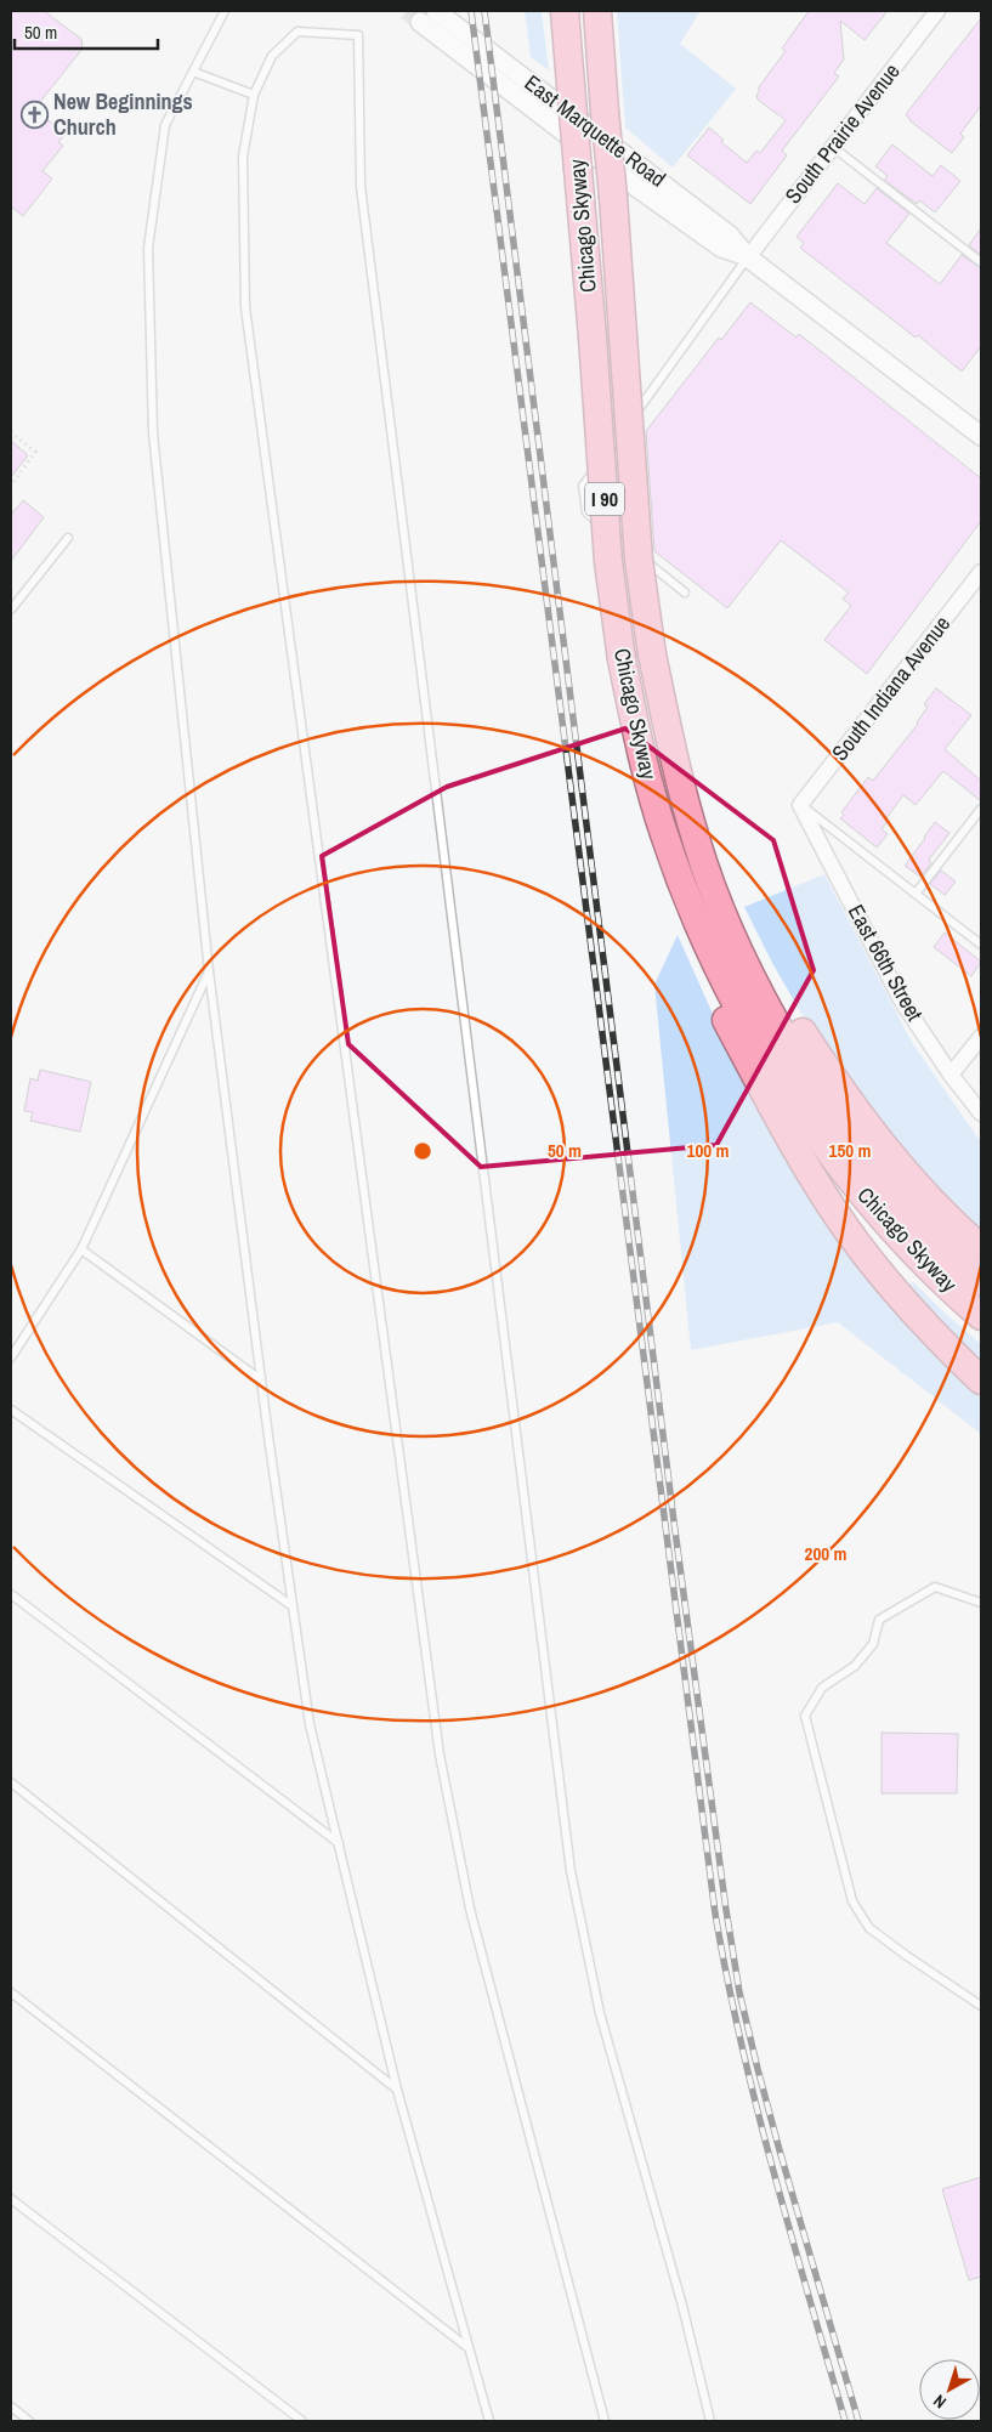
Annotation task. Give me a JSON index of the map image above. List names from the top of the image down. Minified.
{"streets":{"highway":["Chicago Skyway","I 90"],"street":["East Marquette Road","South Prairie Avenue","South Indiana Avenue","East 66th Street"]},"crossings":[["East Marquette Road","South Prairie Avenue"],["South Indiana Avenue","East 66th Street"]],"places":{"church":["New Beginnings Church"]},"scale_bar":"50 m","north":"bottom left","rings":["50 m","100 m","150 m","200 m"]}
